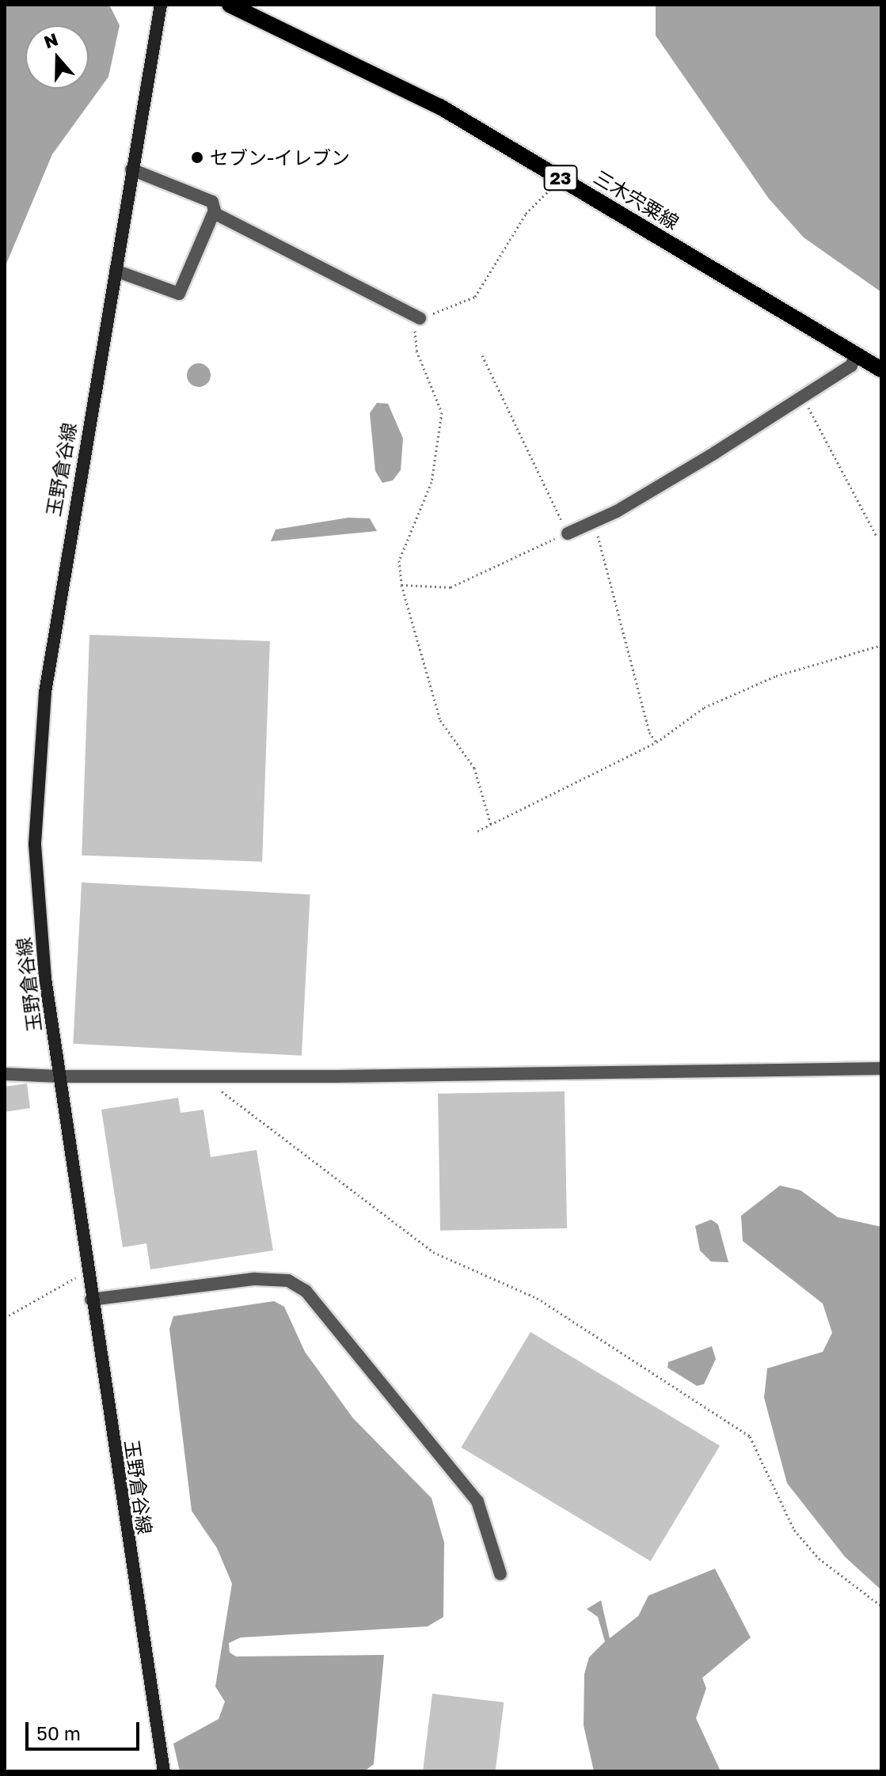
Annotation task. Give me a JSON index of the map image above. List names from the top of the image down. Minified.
{"streets":{"main road":["23","三木宍粟線","玉野倉谷線"]},"places":["セブン-イレブン"],"scale_bar":"50 m","north":"top"}
